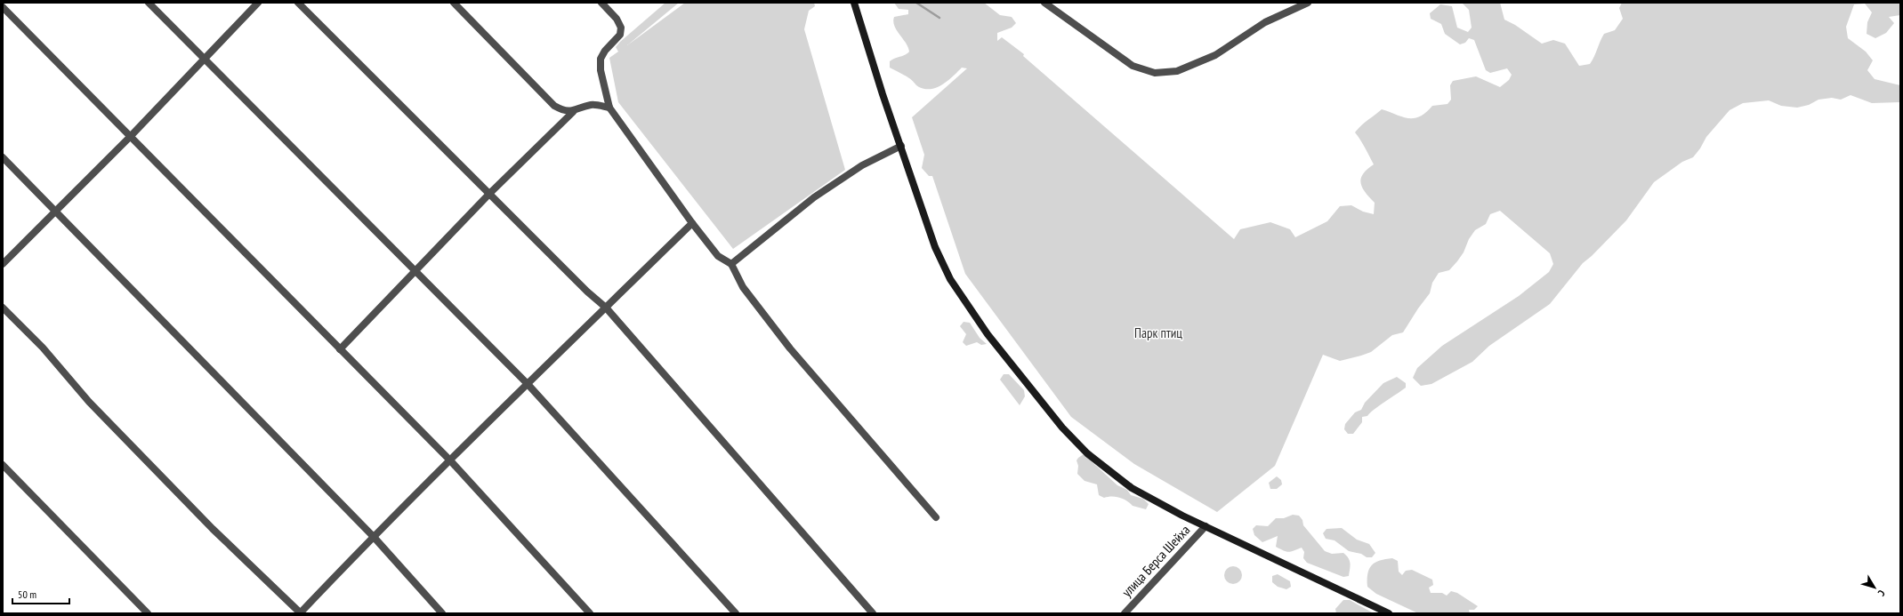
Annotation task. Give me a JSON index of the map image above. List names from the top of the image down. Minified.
{"streets":{"street":["улица Берса Шейха"]},"parks":["Парк птиц"],"scale_bar":"50 m","north":"bottom right"}
